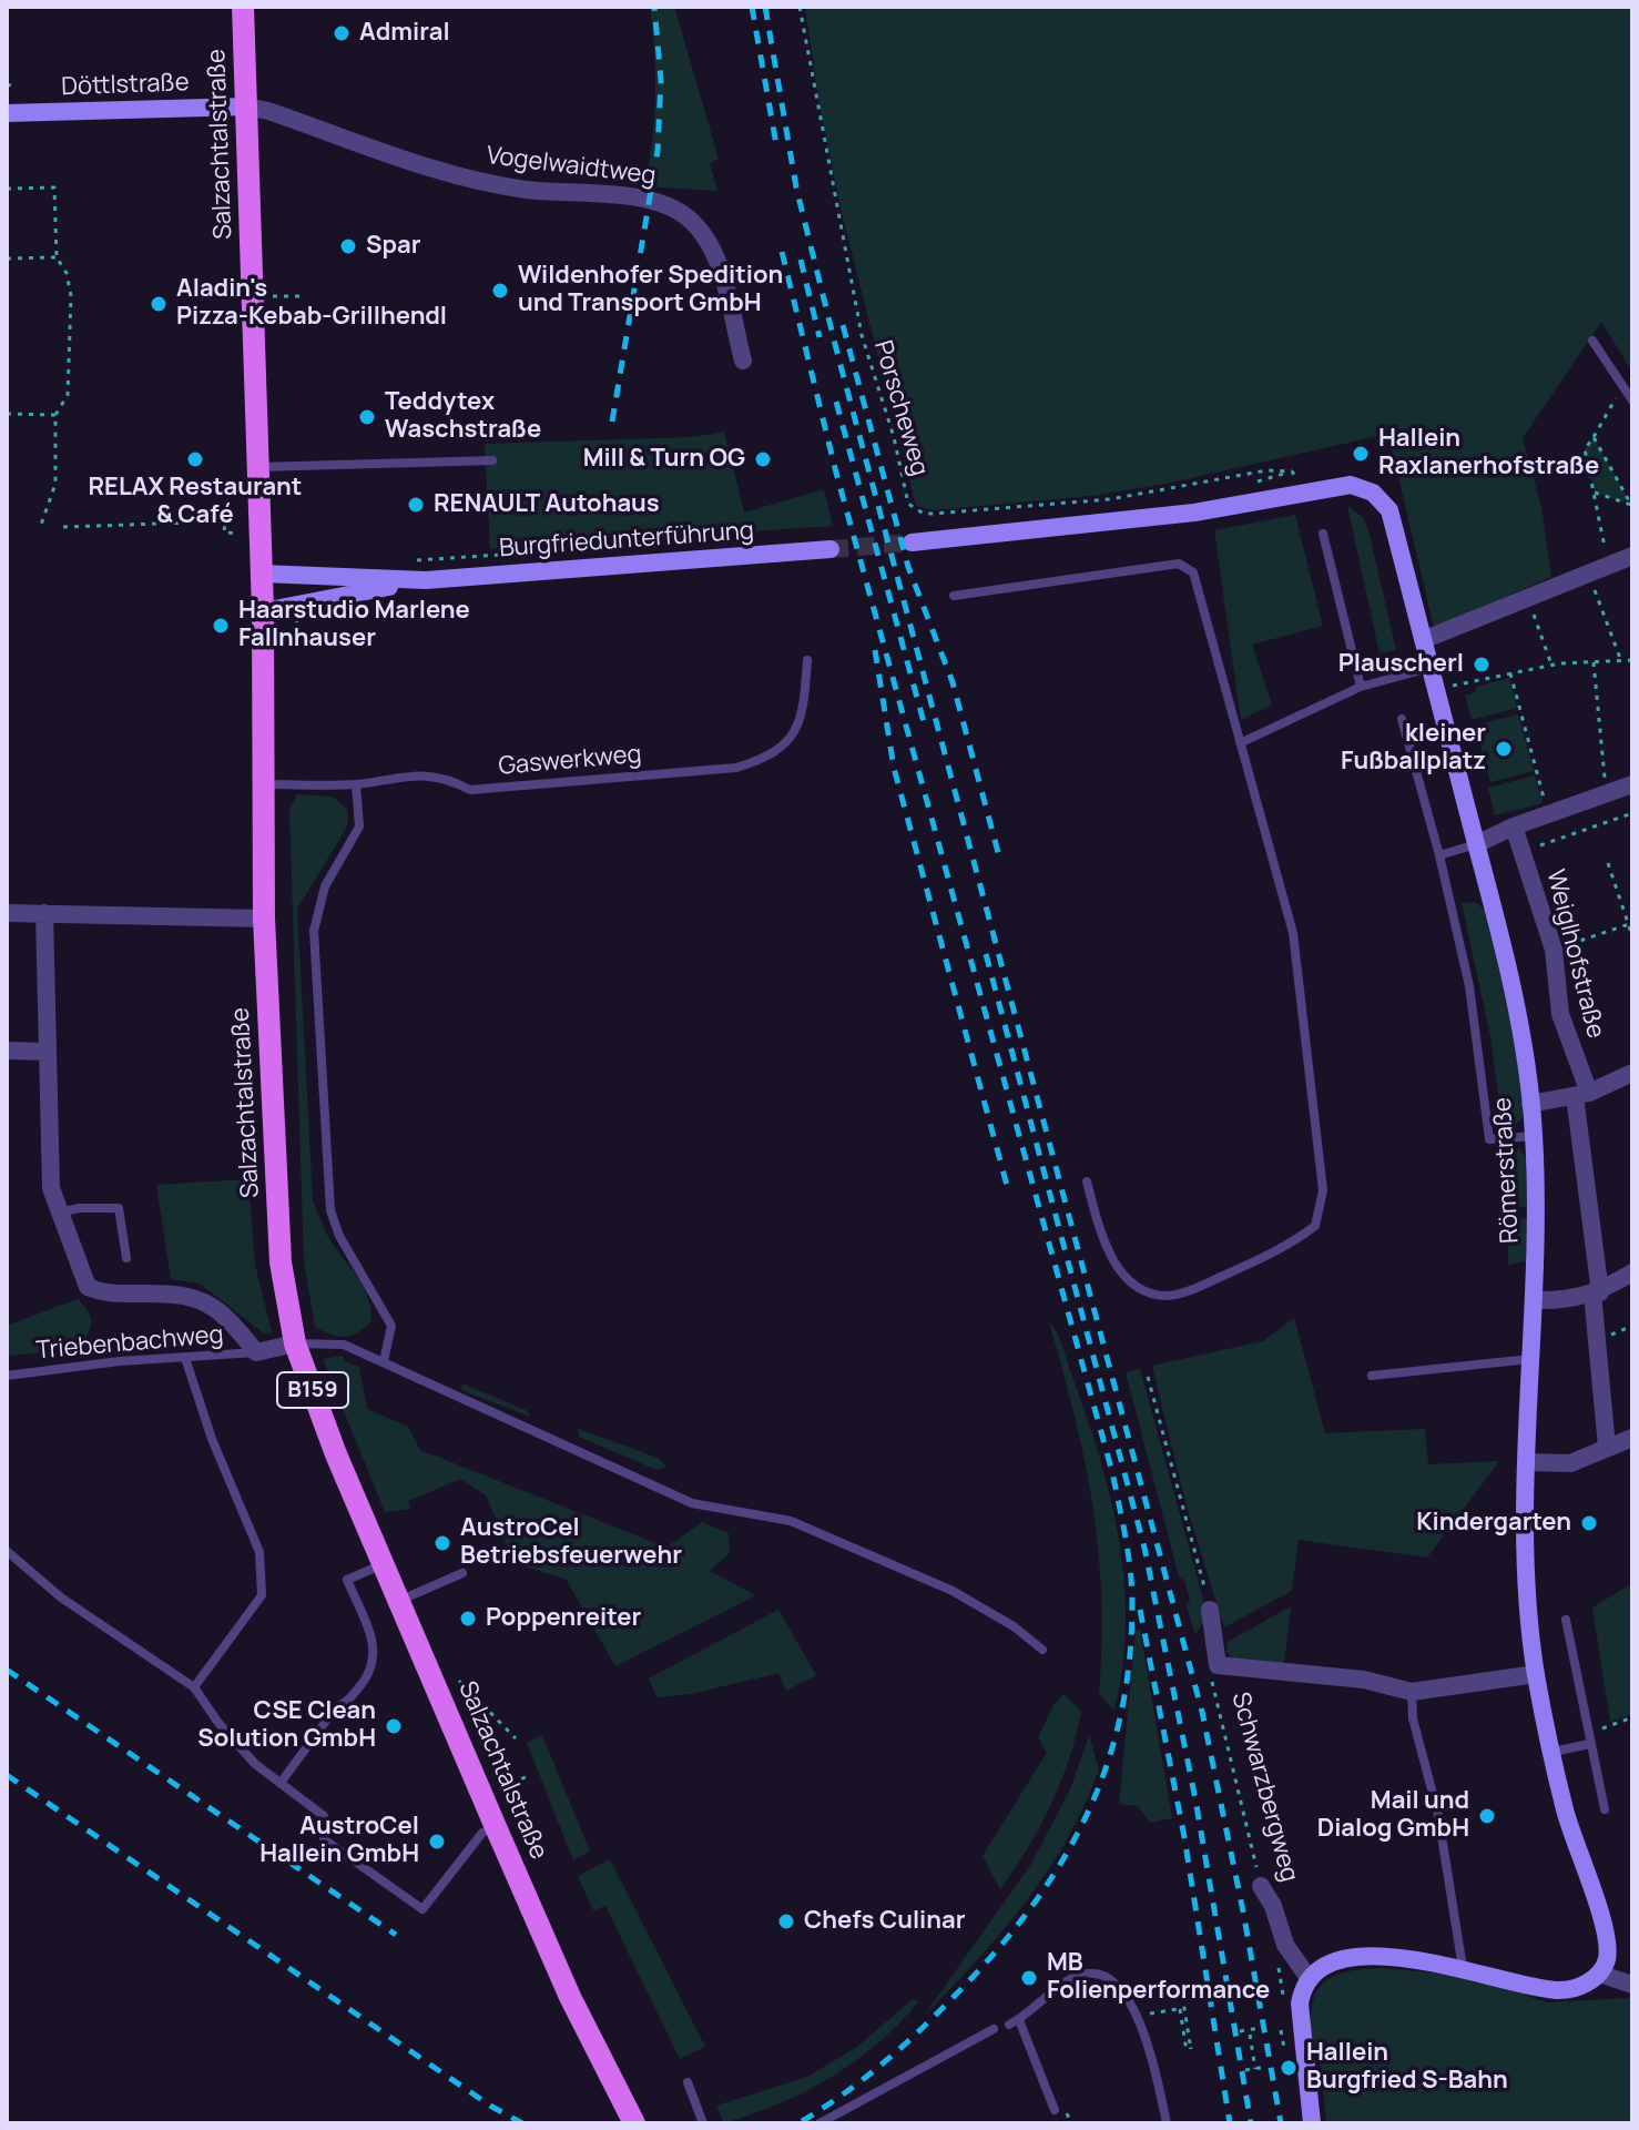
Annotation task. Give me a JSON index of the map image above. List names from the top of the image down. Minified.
{"streets":{"main road":["Salzachtalstraße","B159"],"street":["Döttlstraße","Vogelwaidtweg","Burgfriedunterführung","Weiglhofstraße","Römerstraße","Schwarzbergweg"],"lane":["Gaswerkweg","Triebenbachweg"],"path":["Porscheweg"]},"crossings":[["Döttlstraße","Salzachtalstraße"],["Döttlstraße","Vogelwaidtweg"],["Salzachtalstraße","Vogelwaidtweg"],["Salzachtalstraße","Burgfriedunterführung"],["Salzachtalstraße","Gaswerkweg"],["Porscheweg","Römerstraße"],["Römerstraße","Schwarzbergweg"]],"places":["Admiral","Spar","Wildenhofer Spedition und Transport GmbH","Aladin's Pizza-Kebab-Grillhendl","Teddytex Waschstraße","Hallein Raxlanerhofstraße","RELAX Restaurant & Café","Mill & Turn OG","RENAULT Autohaus","Haarstudio Marlene Fallnhauser","Plauscherl","kleiner Fußballplatz","Kindergarten","AustroCel Betriebsfeuerwehr","Poppenreiter","CSE Clean Solution GmbH","Mail und Dialog GmbH","AustroCel Hallein GmbH","Chefs Culinar","MB Folienperformance","Hallein Burgfried S-Bahn"]}
